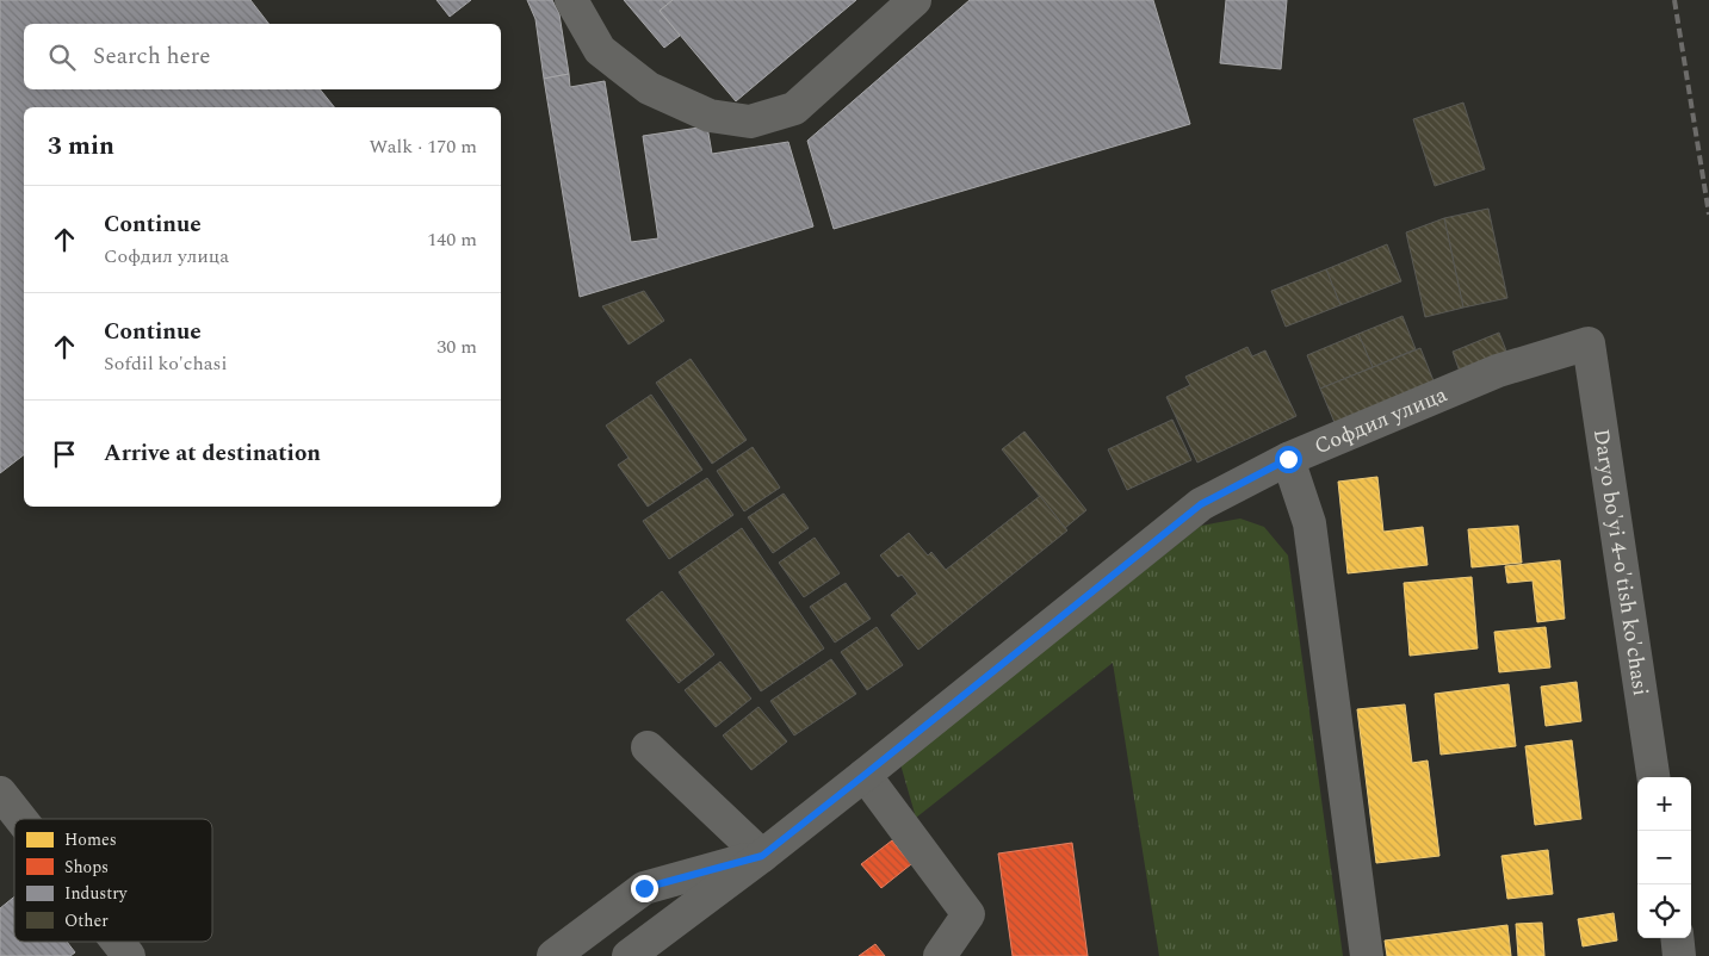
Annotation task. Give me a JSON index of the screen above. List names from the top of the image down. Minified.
{"streets":{"street":["Софдил улица","Daryo bo'yi 4-o'tish ko'chasi"]},"crossings":[["Софдил улица","Daryo bo'yi 4-o'tish ko'chasi"]],"legend":["Homes","Shops","Industry","Other"],"page":{"search":"Search here","heading":["3 min","Walk · 170 m"],"list":[["Continue","Софдил улица","140 m"],["Continue","Sofdil ko'chasi","30 m"],"Arrive at destination"],"map_buttons":["+","−"]}}
